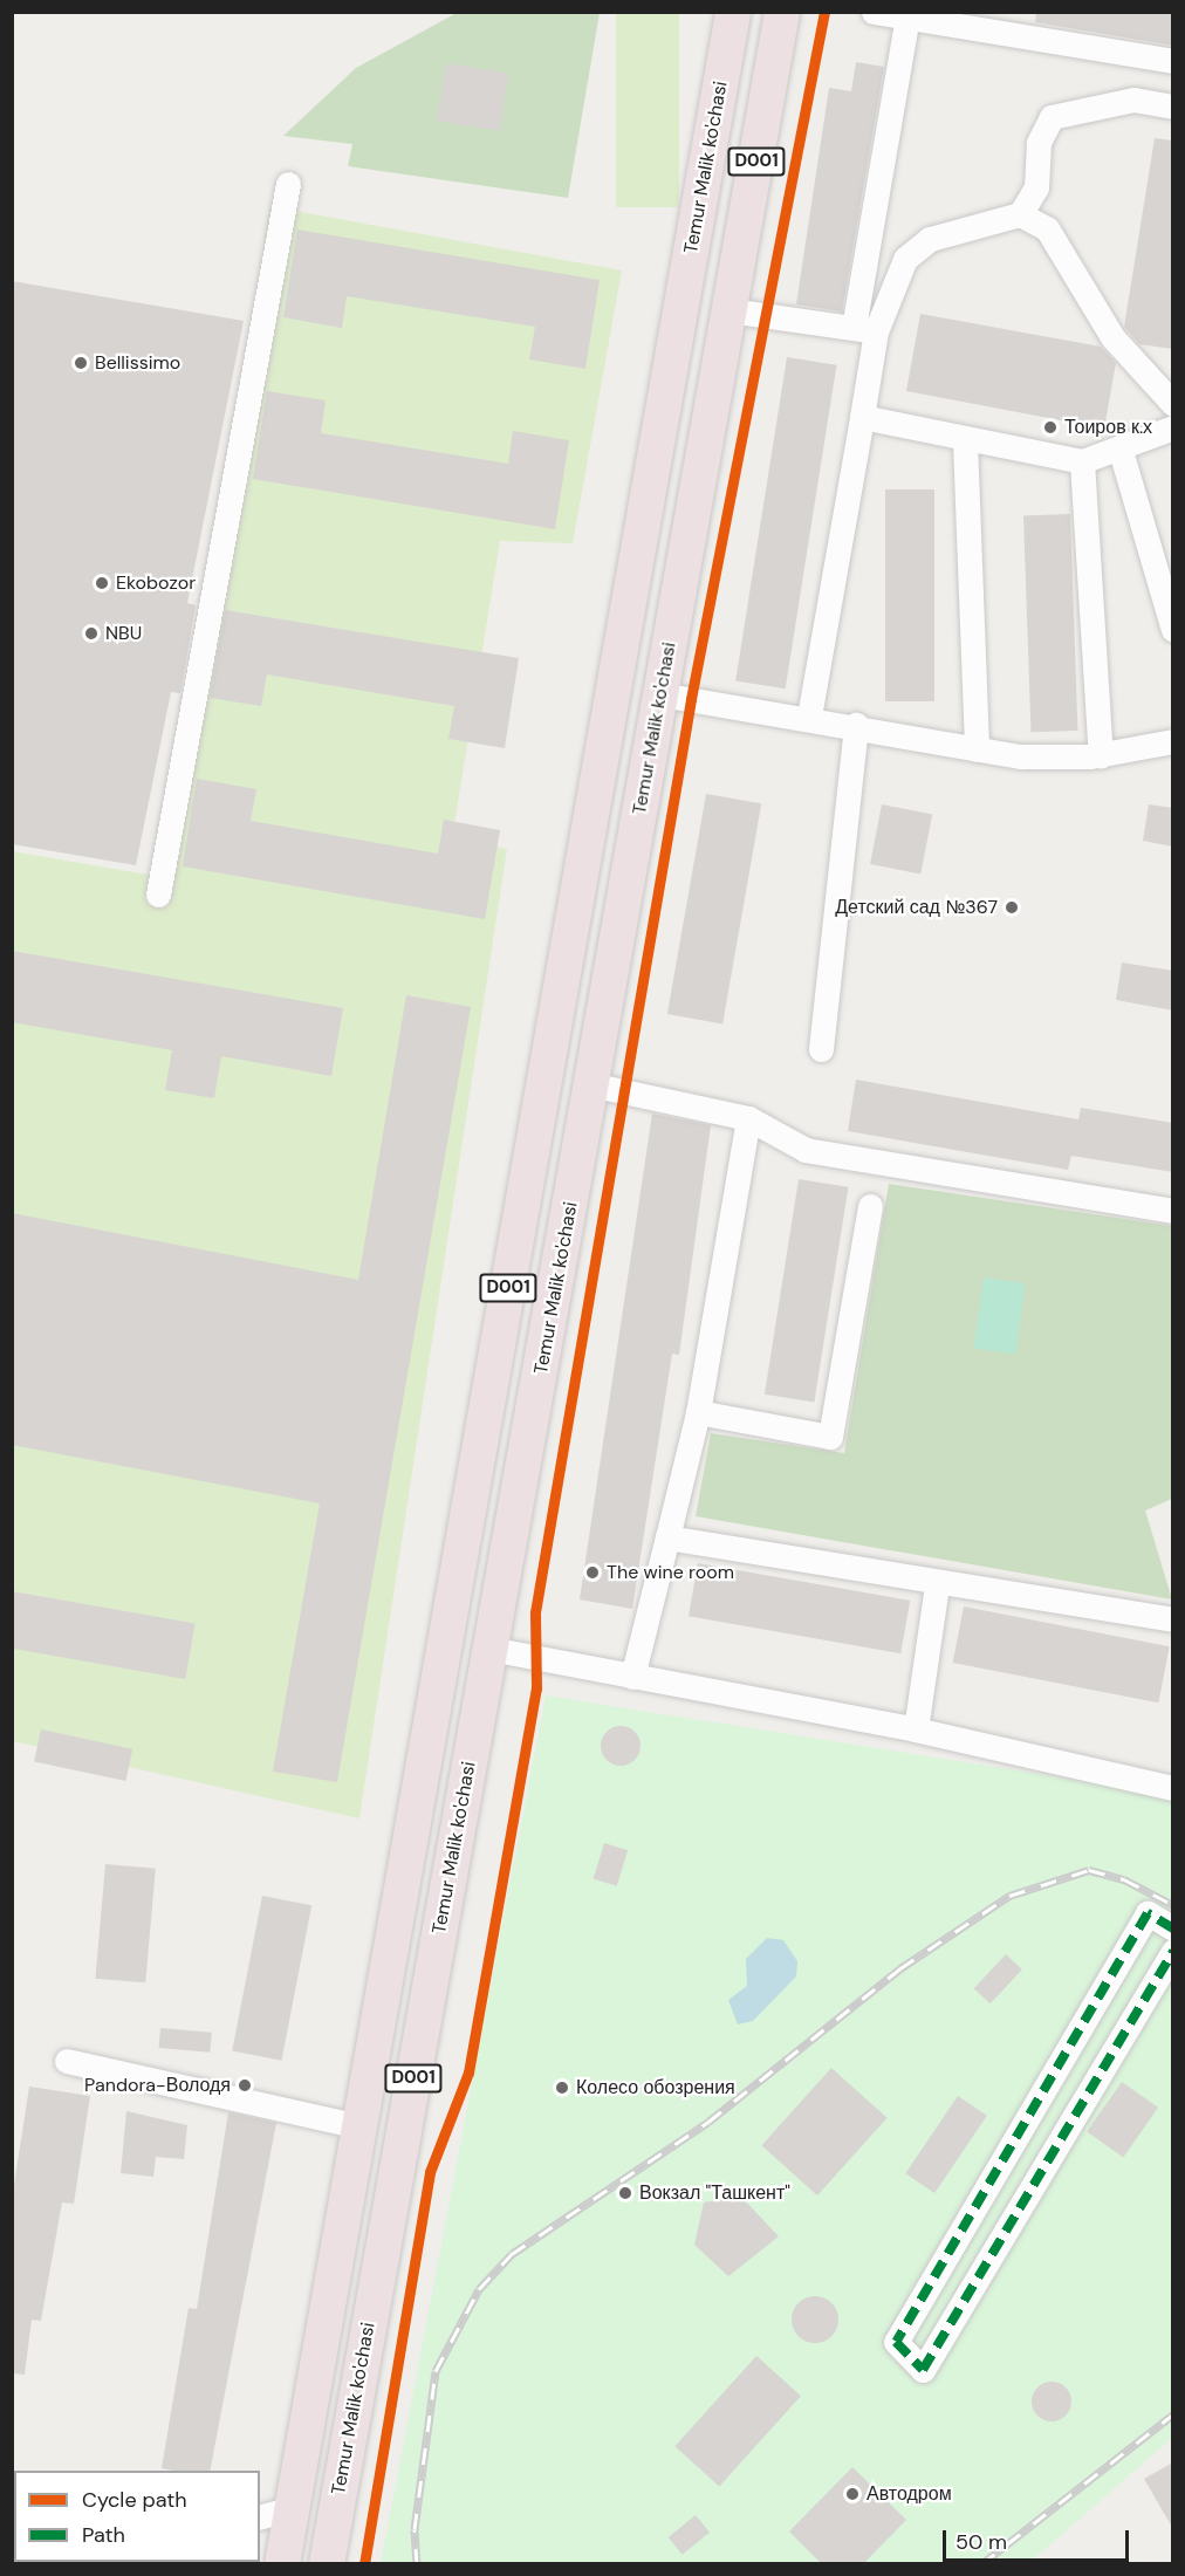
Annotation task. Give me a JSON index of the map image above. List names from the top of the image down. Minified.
{"streets":{"highway":["D001","Temur Malik ko'chasi"]},"places":["Bellissimo","Тоиров к.х","Ekobozor","NBU","Детский сад №367","The wine room","Pandora-Володя","Колесо обозрения","Вокзал \"Ташкент\"","Автодром"],"legend":["Cycle path","Path"],"scale_bar":"50 m"}
